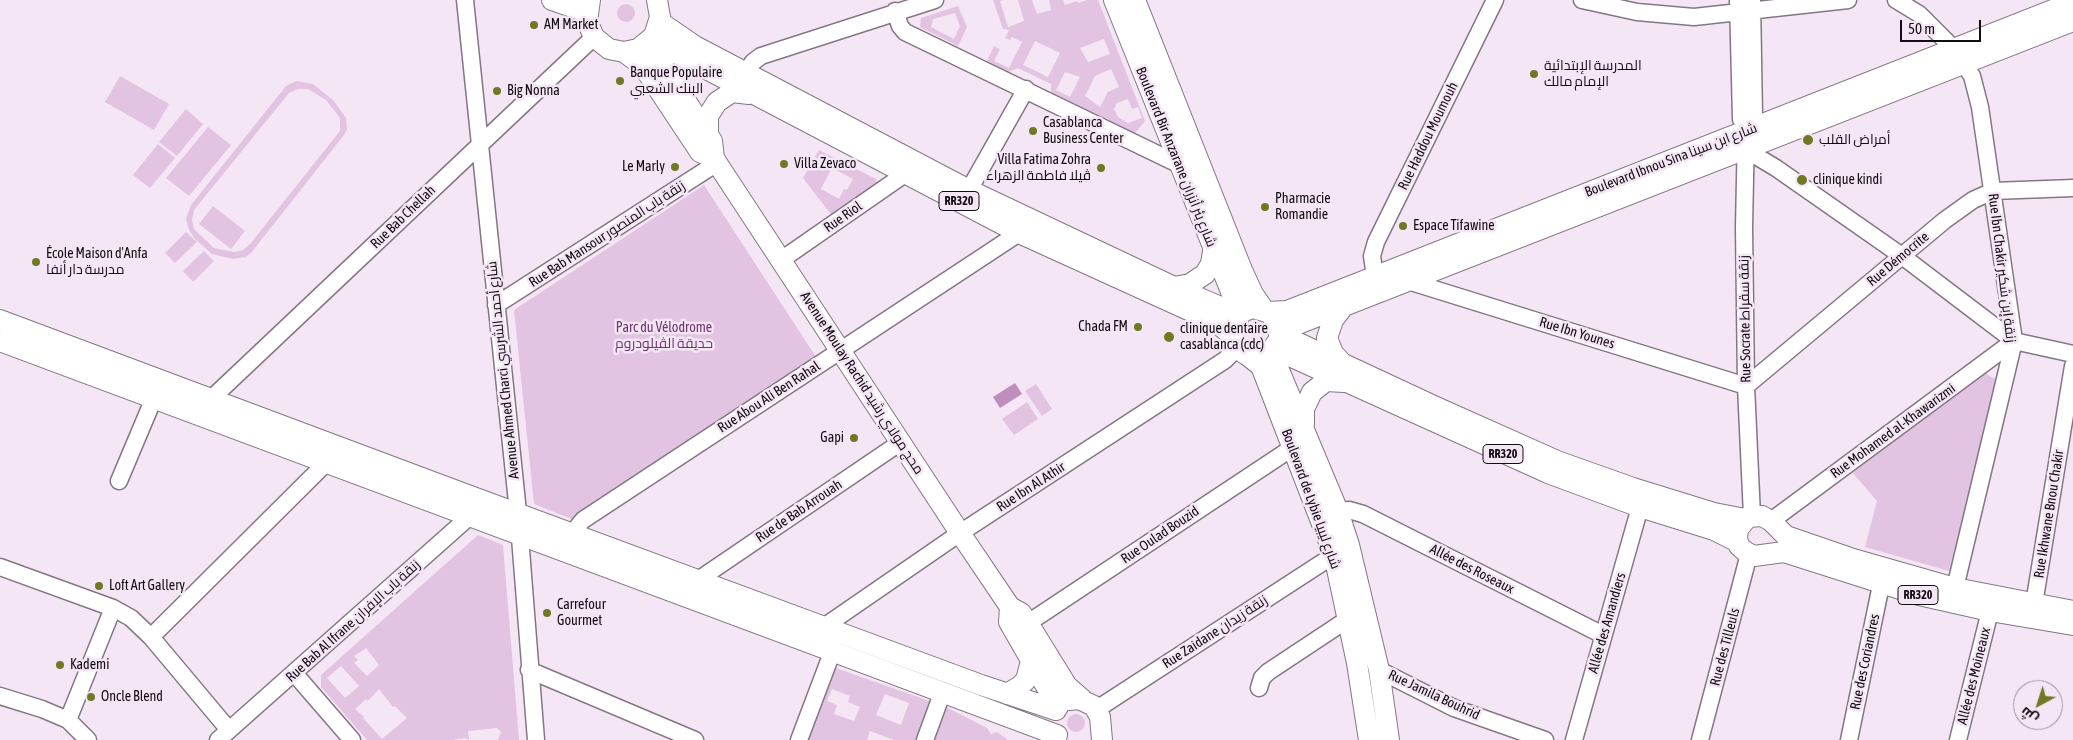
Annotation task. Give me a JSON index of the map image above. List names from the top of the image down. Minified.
{"streets":{"main road":["Boulevard Bir Anzarane شارع بئر أنزران","Boulevard Ibnou Sina شارع ابن سينا","RR320","Avenue Moulay Rachid محج مولاي رشيد","Boulevard de Lybie شارع ليبيا"],"street":["Rue Haddou Moumouh","Rue Bab Chellah","Rue Riol","Rue Bab Mansour زنقة باب المنصور","Rue Démocrite","Rue Ibn Chakir زنقة إبن شكير","Rue Socrate زنقة سقراط","Rue Ibn Younes","Avenue Ahmed Charci شارع أحمد الشرسي","Rue Abou Ali Ben Rahal","Rue Mohamed al-Khawarizmi","Rue Ibn Al Athir","Rue de Bab Arrouah","Rue Ikhwane Bnou Chakir","Rue Oulad Bouzid","Allée des Roseaux","Rue Bab Al Ifrane زنقة باب الإفران","Allée des Amandiers","Rue Zaidane زنقة زيدان","Rue des Tilleuls","Rue des Coriandres","Allée des Moineaux","Rue Jamila Bouhrid"]},"crossings":[["Rue Haddou Moumouh","Boulevard Ibnou Sina شارع ابن سينا"],["Boulevard Bir Anzarane شارع بئر أنزران","Boulevard Ibnou Sina شارع ابن سينا"],["Boulevard Bir Anzarane شارع بئر أنزران","RR320"],["Boulevard Bir Anzarane شارع بئر أنزران","Rue Ibn Al Athir"],["Boulevard Bir Anzarane شارع بئر أنزران","Boulevard de Lybie شارع ليبيا"],["Boulevard Ibnou Sina شارع ابن سينا","RR320"],["Boulevard Ibnou Sina شارع ابن سينا","Rue Ibn Chakir زنقة إبن شكير"],["Boulevard Ibnou Sina شارع ابن سينا","Rue Socrate زنقة سقراط"],["Boulevard Ibnou Sina شارع ابن سينا","Rue Ibn Younes"],["Boulevard Ibnou Sina شارع ابن سينا","Rue Ibn Al Athir"],["Boulevard Ibnou Sina شارع ابن سينا","Boulevard de Lybie شارع ليبيا"],["RR320","Rue Riol"],["RR320","Rue Ibn Chakir زنقة إبن شكير"],["RR320","Rue Socrate زنقة سقراط"],["RR320","Avenue Moulay Rachid محج مولاي رشيد"],["RR320","Rue Abou Ali Ben Rahal"],["RR320","Rue Mohamed al-Khawarizmi"],["RR320","Rue Ibn Al Athir"],["RR320","Boulevard de Lybie شارع ليبيا"],["RR320","Rue Ikhwane Bnou Chakir"],["RR320","Allée des Amandiers"],["RR320","Rue des Tilleuls"],["RR320","Rue des Coriandres"],["RR320","Allée des Moineaux"],["Rue Bab Chellah","Avenue Ahmed Charci شارع أحمد الشرسي"],["Rue Bab Chellah","Avenue Moulay Rachid محج مولاي رشيد"],["Rue Riol","Avenue Moulay Rachid محج مولاي رشيد"],["Rue Bab Mansour زنقة باب المنصور","Avenue Ahmed Charci شارع أحمد الشرسي"],["Rue Bab Mansour زنقة باب المنصور","Avenue Moulay Rachid محج مولاي رشيد"],["Rue Démocrite","Rue Ibn Chakir زنقة إبن شكير"],["Rue Démocrite","Rue Socrate زنقة سقراط"],["Rue Démocrite","Rue Ibn Younes"],["Rue Ibn Chakir زنقة إبن شكير","Rue Mohamed al-Khawarizmi"],["Rue Socrate زنقة سقراط","Rue Ibn Younes"],["Rue Socrate زنقة سقراط","Rue Mohamed al-Khawarizmi"],["Rue Socrate زنقة سقراط","Rue des Tilleuls"],["Avenue Moulay Rachid محج مولاي رشيد","Rue Abou Ali Ben Rahal"],["Avenue Moulay Rachid محج مولاي رشيد","Rue Ibn Al Athir"],["Avenue Moulay Rachid محج مولاي رشيد","Rue de Bab Arrouah"],["Avenue Moulay Rachid محج مولاي رشيد","Rue Oulad Bouzid"],["Avenue Moulay Rachid محج مولاي رشيد","Rue Zaidane زنقة زيدان"],["Rue Mohamed al-Khawarizmi","Rue des Tilleuls"],["Rue Ibn Al Athir","Boulevard de Lybie شارع ليبيا"],["Boulevard de Lybie شارع ليبيا","Rue Oulad Bouzid"],["Boulevard de Lybie شارع ليبيا","Allée des Roseaux"],["Boulevard de Lybie شارع ليبيا","Rue Zaidane زنقة زيدان"],["Boulevard de Lybie شارع ليبيا","Rue Jamila Bouhrid"],["Allée des Roseaux","Allée des Amandiers"]],"parks":["Parc du Vélodrome حديقة الڤيلودروم"],"places":["AM Market","المدرسة الإبتدائية الإمام مالك","Banque Populaire البنك الشعبي","Big Nonna","Casablanca Business Center","أمراض القلب","Villa Zevaco","Le Marly","Villa Fatima Zohra ڤيلا فاطمة الزهراء","clinique kindi","Pharmacie Romandie","Espace Tifawine","École Maison d'Anfa مدرسة دار أنفا","Chada FM","clinique dentaire casablanca (cdc)","Gapi","Loft Art Gallery","Carrefour Gourmet","Kademi","Oncle Blend"],"scale_bar":"50 m","north":"bottom left"}
